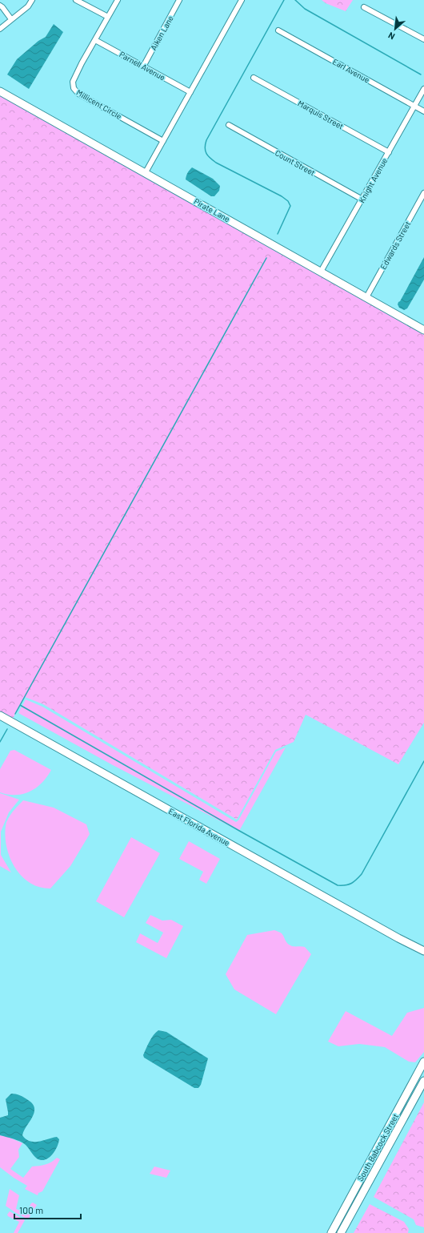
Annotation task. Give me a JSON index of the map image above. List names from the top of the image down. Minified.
{"streets":{"street":["Aiken Lane","Parnell Avenue","Earl Avenue","Millicent Circle","Marquis Street","Count Street","Knight Avenue","Pirate Lane","Edwards Street","East Florida Avenue","South Babcock Street"]},"crossings":[["Aiken Lane","Parnell Avenue"],["Parnell Avenue","Millicent Circle"],["Earl Avenue","Knight Avenue"],["Marquis Street","Knight Avenue"],["Count Street","Knight Avenue"],["Knight Avenue","Pirate Lane"],["Pirate Lane","Edwards Street"]],"scale_bar":"100 m","north":"bottom left"}
